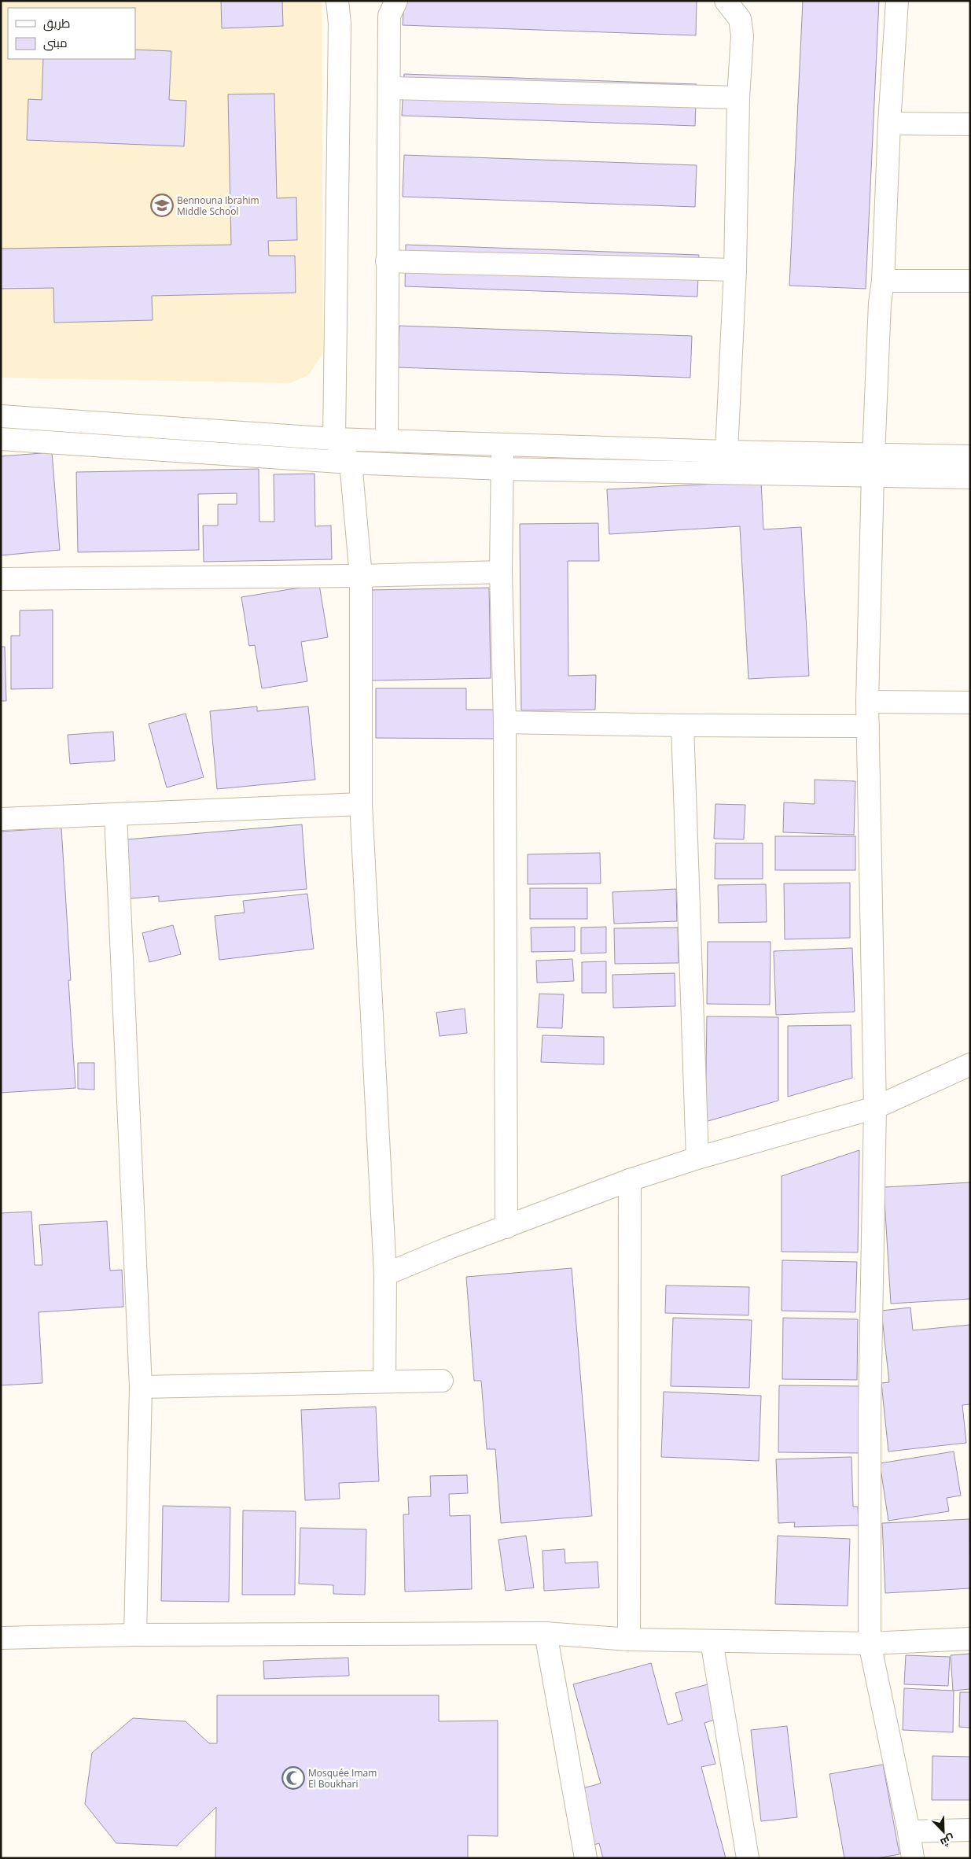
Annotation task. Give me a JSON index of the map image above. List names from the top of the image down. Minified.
{"places":{"school or university":["Bennouna Ibrahim Middle School"],"mosque":["Mosquée Imam El Boukhari"]},"legend":["طريق","مبنى"],"north":"bottom right"}
